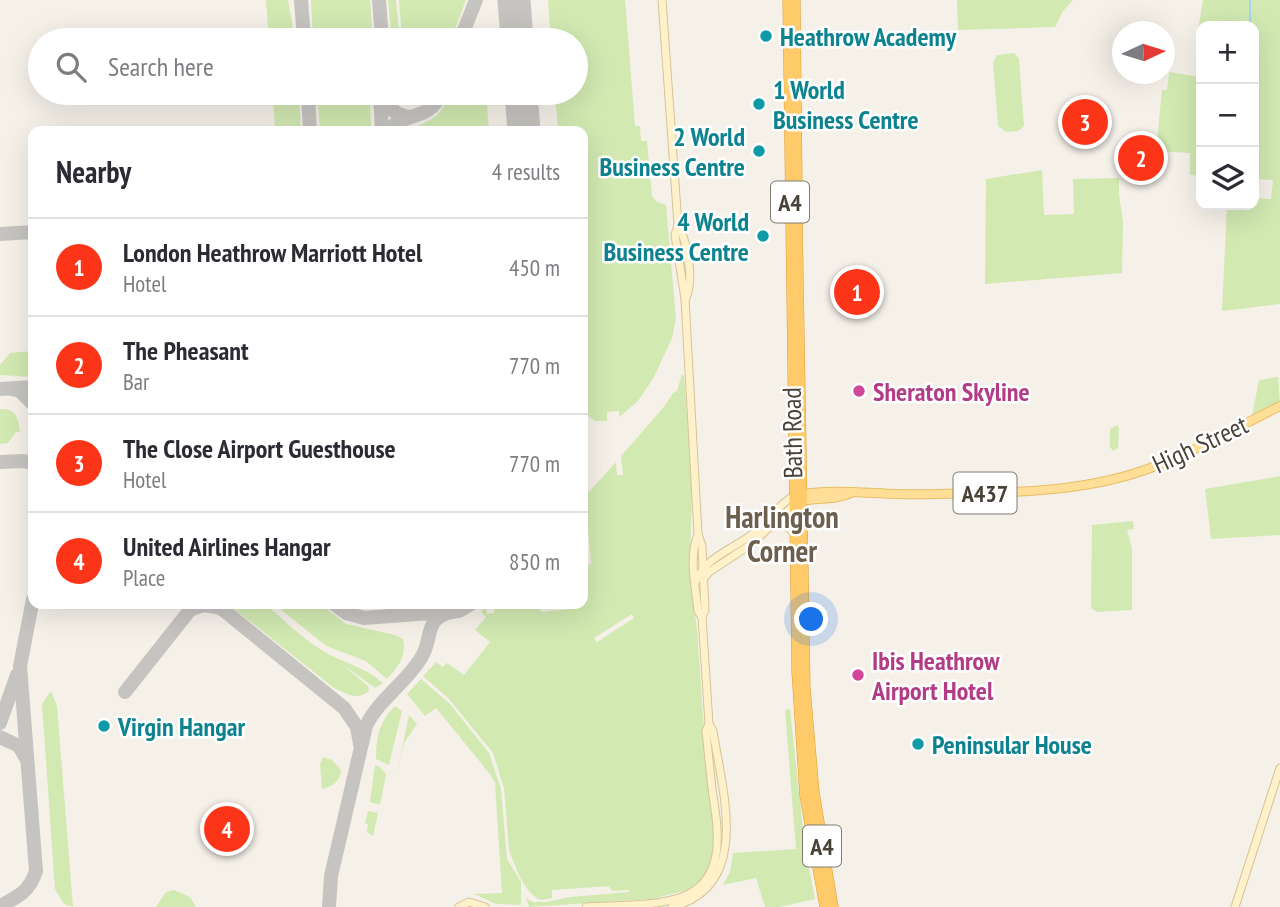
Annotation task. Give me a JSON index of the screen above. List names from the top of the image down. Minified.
{"streets":{"highway":["A4","Bath Road"],"main road":["High Street","A437"]},"crossings":[["Bath Road","A437"],["High Street","A437"]],"districts":["Harlington Corner"],"places":["Heathrow Academy","1 World Business Centre","2 World Business Centre","4 World Business Centre","Sheraton Skyline","Ibis Heathrow Airport Hotel","Virgin Hangar","Peninsular House"],"north":"right","page":{"map_buttons":["+","−"],"search":"Search here","pins":["3","2","1","4"],"heading":["Nearby","4 results"],"list":[{"mark":"1","name":"London Heathrow Marriott Hotel","note":"Hotel","value":"450 m"},{"mark":"2","name":"The Pheasant","note":"Bar","value":"770 m"},{"mark":"3","name":"The Close Airport Guesthouse","note":"Hotel","value":"770 m"},{"mark":"4","name":"United Airlines Hangar","note":"Place","value":"850 m"}]}}
